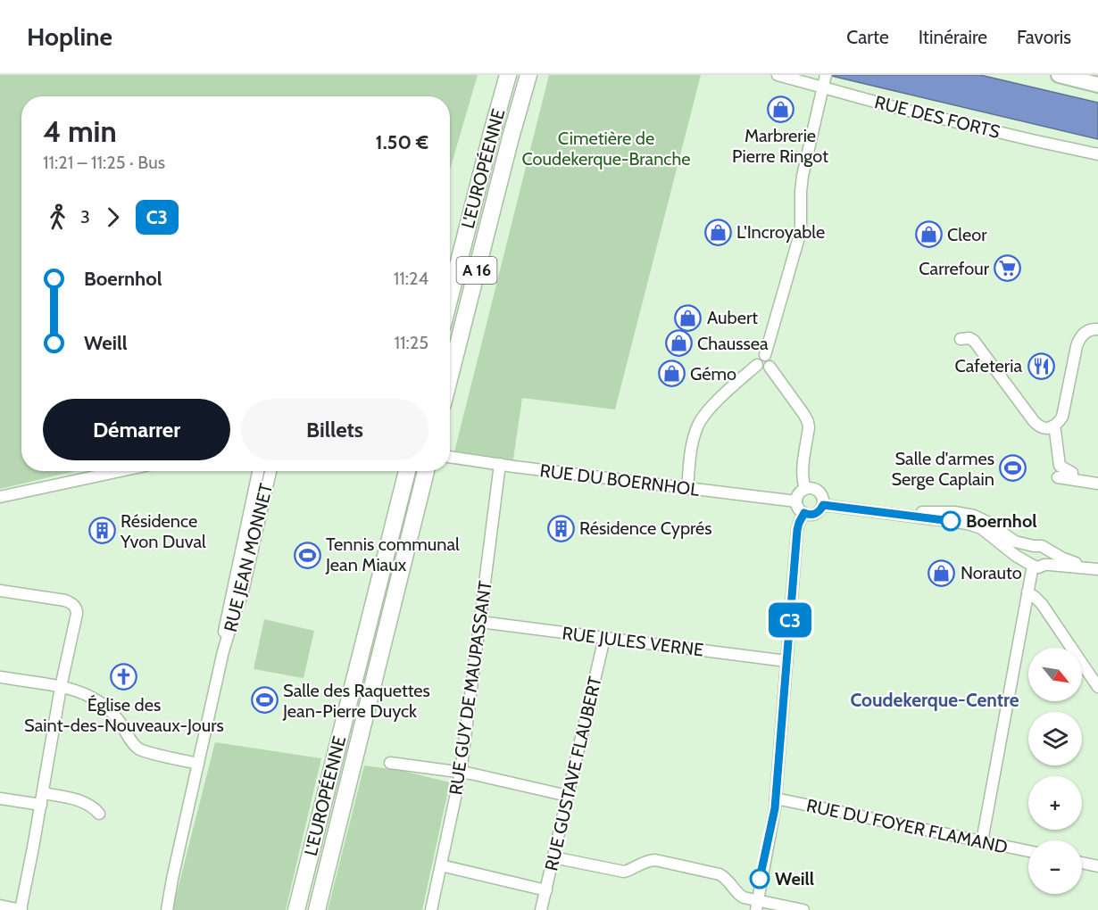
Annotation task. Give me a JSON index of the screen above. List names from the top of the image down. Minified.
{"streets":{"highway":["L'EUROPÉENNE","A 16"],"street":["RUE DES FORTS","RUE DU BOERNHOL","RUE JEAN MONNET","RUE JULES VERNE","RUE GUY DE MAUPASSANT","RUE GUSTAVE FLAUBERT","RUE DU FOYER FLAMAND"]},"crossings":[["RUE DU BOERNHOL","RUE GUY DE MAUPASSANT"],["RUE JULES VERNE","RUE GUY DE MAUPASSANT"],["RUE JULES VERNE","RUE GUSTAVE FLAUBERT"]],"districts":["Coudekerque-Centre"],"parks":["Cimetière de Coudekerque-Branche"],"places":{"shop":["Marbrerie Pierre Ringot","L'Incroyable","Cleor","Aubert","Chaussea","Gémo","Norauto"],"supermarket":["Carrefour"],"restaurant":["Cafeteria"],"sports":["Salle d'armes Serge Caplain","Tennis communal Jean Miaux","Salle des Raquettes Jean-Pierre Duyck"],"other":["Boernhol","Weill"],"building":["Résidence Cyprés","Résidence Yvon Duval"],"church":["Église des Saint-des-Nouveaux-Jours"]},"lines":["bus line C3"],"north":"bottom right","page":{"header":"Hopline","nav":["Carte","Itinéraire","Favoris"],"on_map":"C3","heading":["4 min","11:21 – 11:25 · Bus","1.50 €"],"legs":["3","C3"],"list":[{"name":"Boernhol","value":"11:24"},{"name":"Weill","value":"11:25"}],"buttons":["Démarrer","Billets"],"map_buttons":["+","−"]}}
